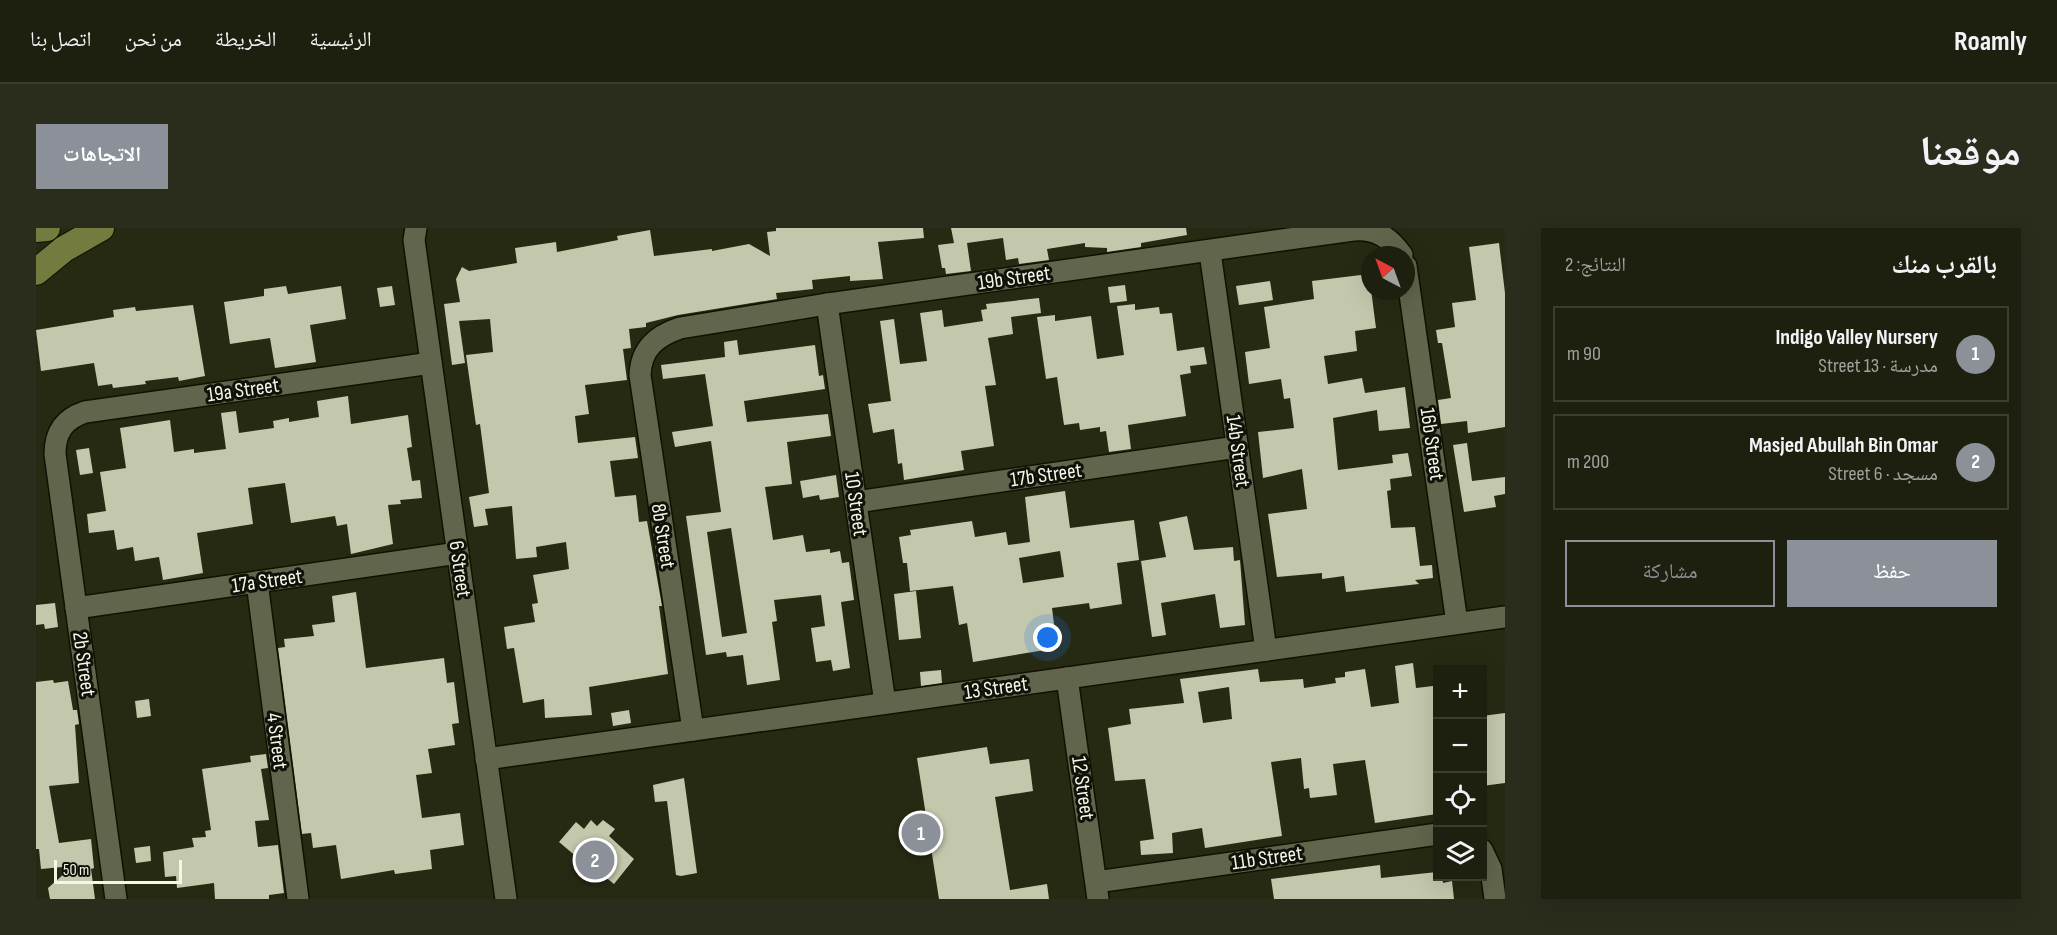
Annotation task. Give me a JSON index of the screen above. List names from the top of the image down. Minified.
{"streets":{"street":["19b Street","19a Street","16b Street","14b Street","17b Street","10 Street","8b Street","6 Street","17a Street","2b Street","13 Street","4 Street","12 Street","11b Street"]},"crossings":[["19b Street","14b Street"],["19b Street","10 Street"],["19b Street","8b Street"],["19a Street","6 Street"],["19a Street","2b Street"],["16b Street","13 Street"],["14b Street","17b Street"],["14b Street","13 Street"],["17b Street","10 Street"],["10 Street","13 Street"],["8b Street","13 Street"],["6 Street","17a Street"],["6 Street","13 Street"],["17a Street","2b Street"],["17a Street","4 Street"],["13 Street","12 Street"],["12 Street","11b Street"]],"scale_bar":"50 m","north":"top left","page":{"header":"Roamly","nav":["الرئيسية","الخريطة","من نحن","اتصل بنا"],"title":"موقعنا","buttons":["الاتجاهات",["حفظ","مشاركة"]],"heading":["بالقرب منك","النتائج: 2"],"list":[{"mark":"1","name":"Indigo Valley Nursery","note":"مدرسة · 13 Street","value":"90 m"},{"mark":"2","name":"Masjed Abullah Bin Omar","note":"مسجد · 6 Street","value":"200 m"}],"map_buttons":["+","−"],"pins":["1","2"],"scale":"50 m"}}
